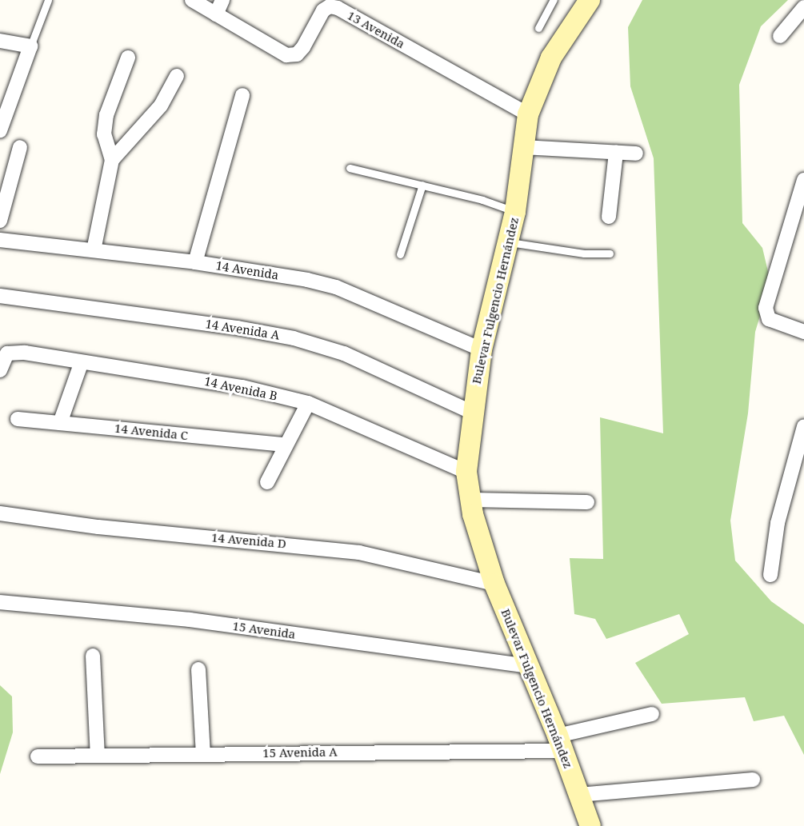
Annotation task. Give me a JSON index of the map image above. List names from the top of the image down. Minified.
{"streets":{"street":["13 Avenida","14 Avenida","Bulevar Fulgencio Hernández","14 Avenida A","14 Avenida B","14 Avenida C","14 Avenida D","15 Avenida","15 Avenida A"]},"crossings":[["13 Avenida","Bulevar Fulgencio Hernández"],["14 Avenida","Bulevar Fulgencio Hernández"],["Bulevar Fulgencio Hernández","14 Avenida A"],["Bulevar Fulgencio Hernández","14 Avenida B"],["Bulevar Fulgencio Hernández","14 Avenida D"],["Bulevar Fulgencio Hernández","15 Avenida"],["Bulevar Fulgencio Hernández","15 Avenida A"]]}
